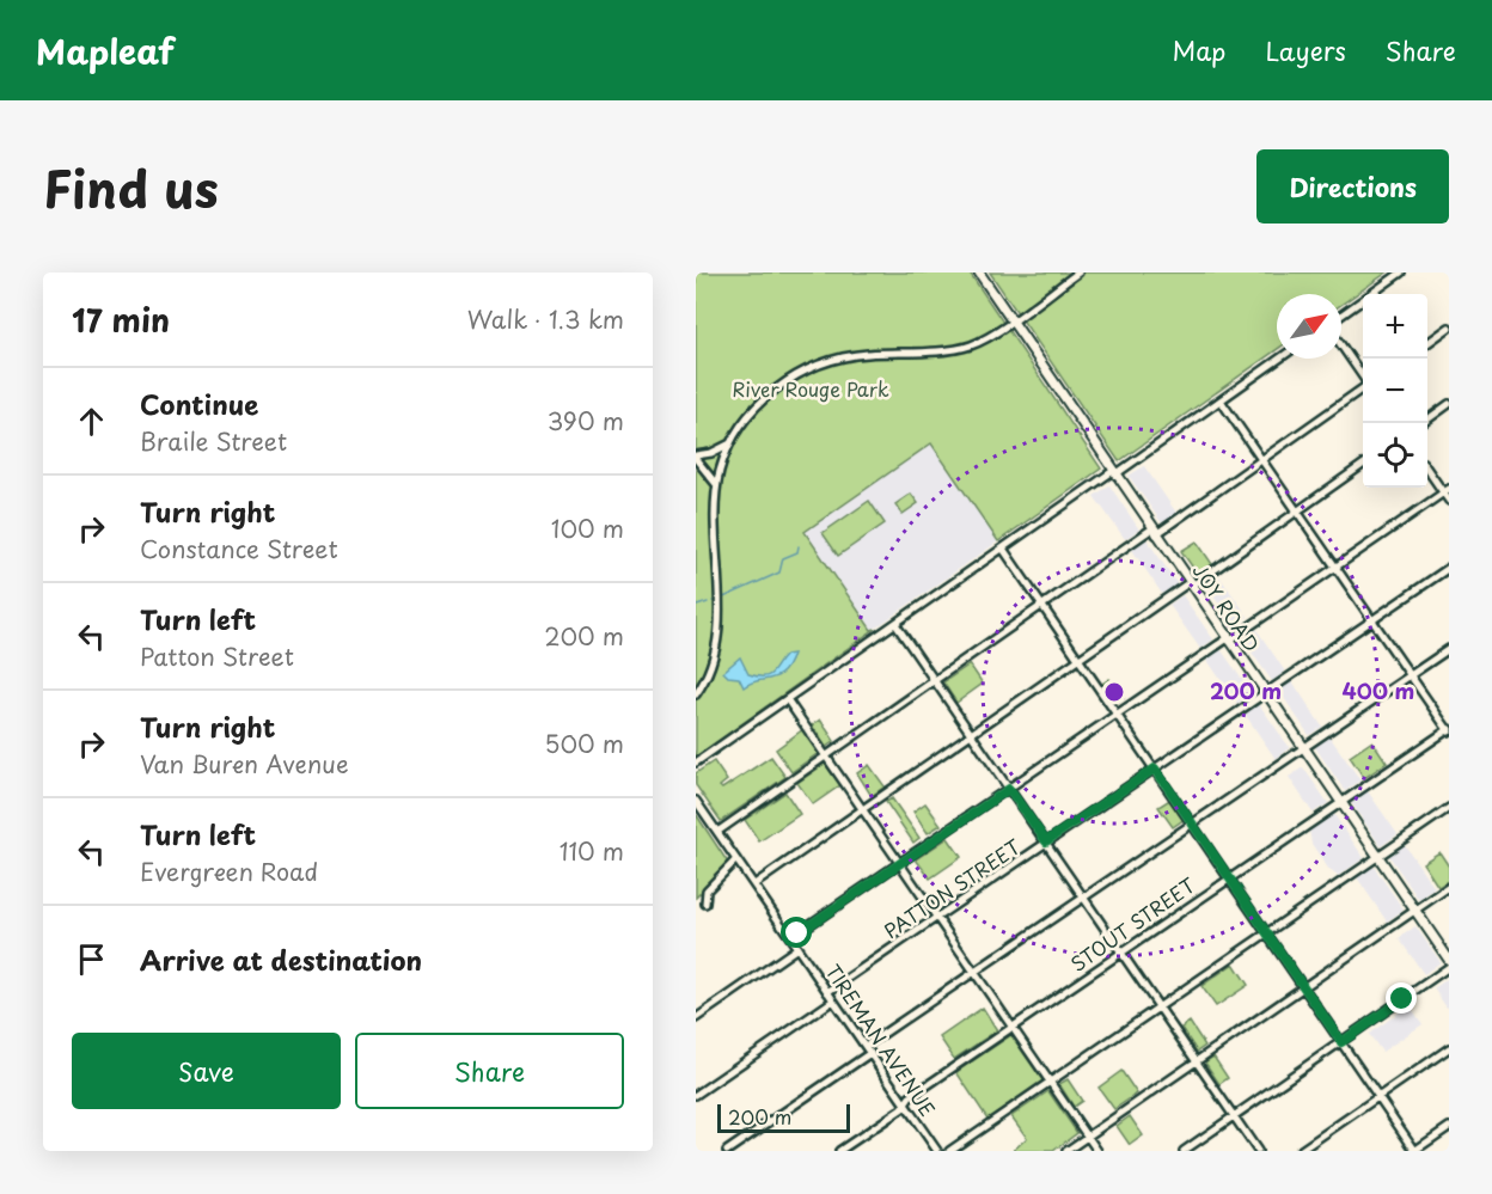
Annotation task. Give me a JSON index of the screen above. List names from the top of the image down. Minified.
{"streets":{"main road":["JOY ROAD"],"street":["PATTON STREET","STOUT STREET","TIREMAN AVENUE"]},"crossings":[["JOY ROAD","PATTON STREET"],["JOY ROAD","STOUT STREET"],["PATTON STREET","TIREMAN AVENUE"],["STOUT STREET","TIREMAN AVENUE"]],"parks":["River Rouge Park"],"scale_bar":"200 m","north":"top right","page":{"header":"Mapleaf","nav":["Map","Layers","Share"],"title":"Find us","buttons":["Directions",["Save","Share"]],"heading":["17 min","Walk · 1.3 km"],"map_buttons":["+","−"],"list":[["Continue","Braile Street","390 m"],["Turn right","Constance Street","100 m"],["Turn left","Patton Street","200 m"],["Turn right","Van Buren Avenue","500 m"],["Turn left","Evergreen Road","110 m"],"Arrive at destination"],"scale":"200 m"},"rings":["200 m","400 m"]}
